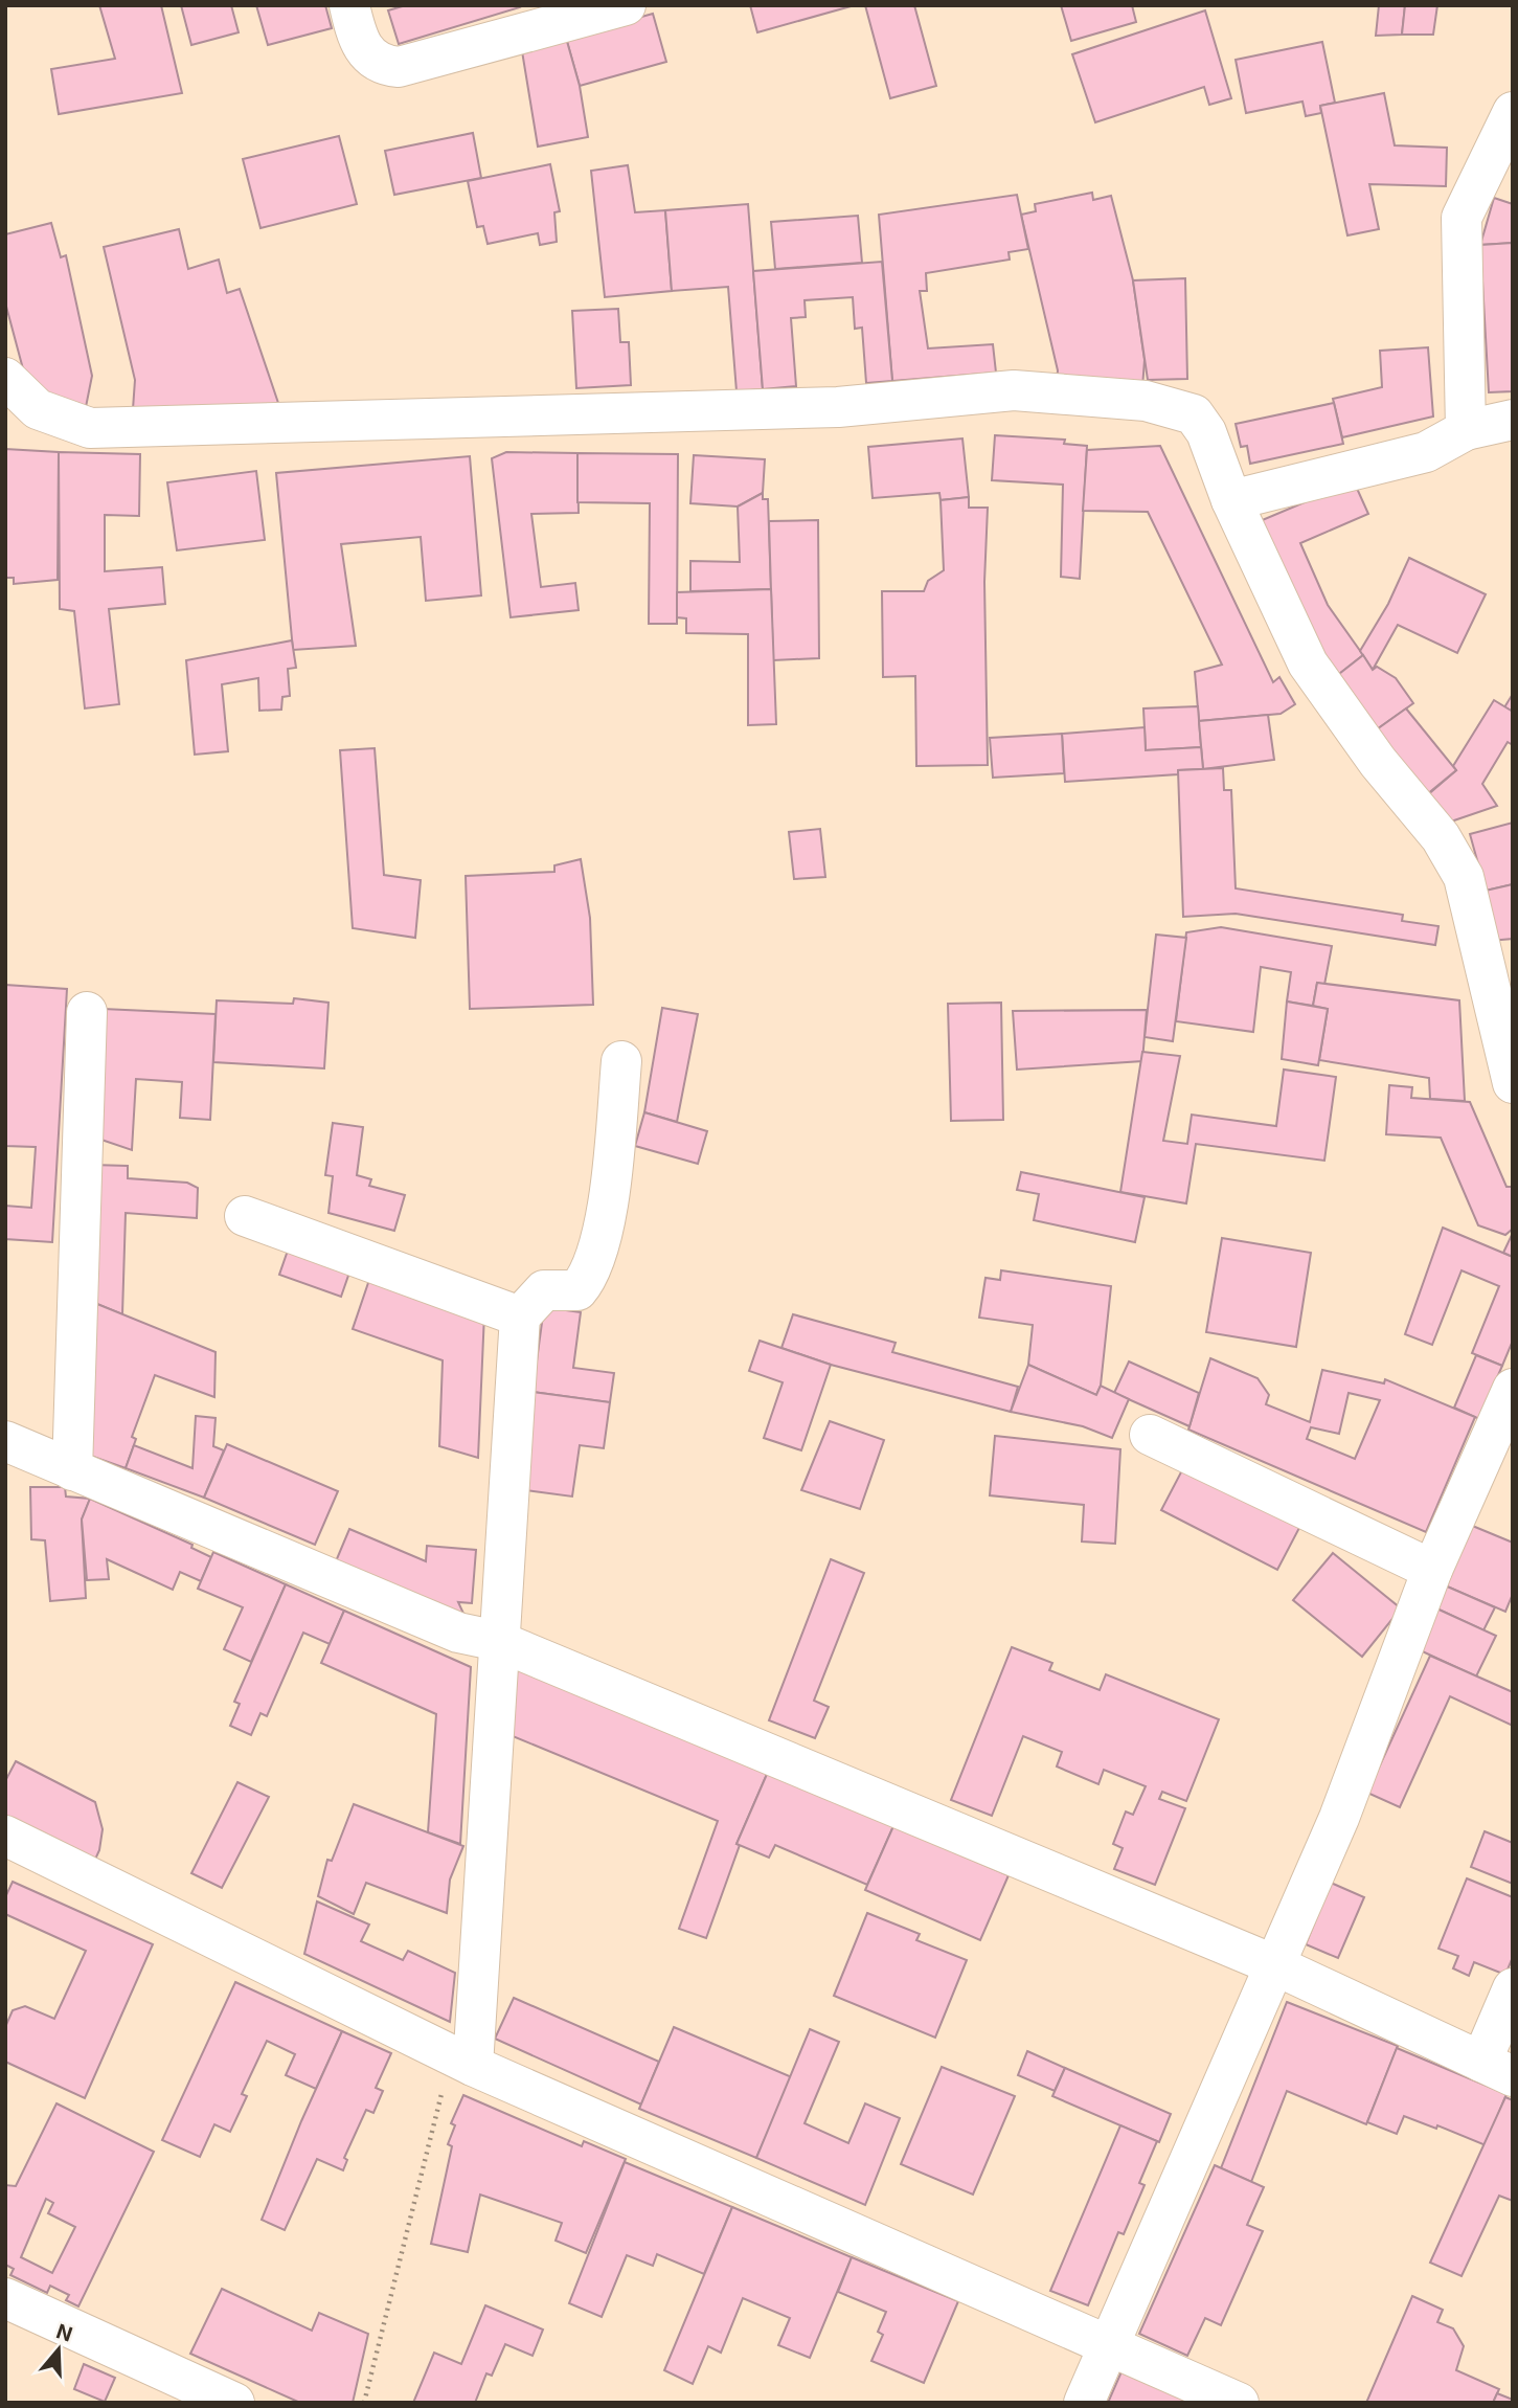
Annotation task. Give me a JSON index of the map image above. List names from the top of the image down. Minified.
{"north":"top"}
